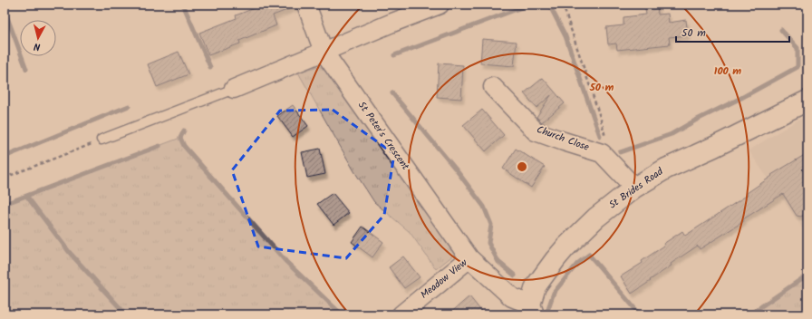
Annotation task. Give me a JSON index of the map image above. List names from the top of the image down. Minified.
{"streets":{"main road":["St Brides Road"],"street":["St Peter's Crescent","Church Close","Meadow View"]},"crossings":[["St Peter's Crescent","St Brides Road"],["St Peter's Crescent","Meadow View"],["Church Close","St Brides Road"]],"scale_bar":"50 m","north":"bottom","rings":["100 m","50 m"]}
